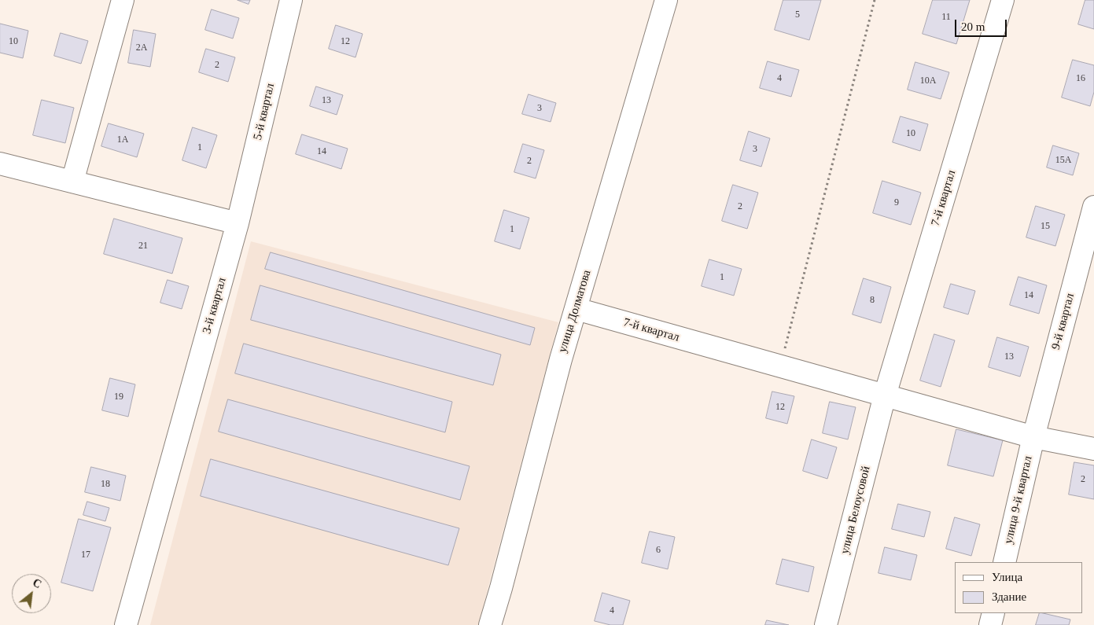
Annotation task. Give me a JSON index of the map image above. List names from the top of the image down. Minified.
{"streets":{"street":["5-й квартал","7-й квартал","3-й квартал","улица Долматова","9-й квартал","улица 9-й квартал","улица Белоусовой"]},"crossings":[["5-й квартал","3-й квартал"],["7-й квартал","улица Долматова"],["7-й квартал","9-й квартал"],["7-й квартал","улица 9-й квартал"],["7-й квартал","улица Белоусовой"],["9-й квартал","улица 9-й квартал"]],"house_numbers":["5","11","10","12","2А","2","4","16","10А","13","3","10","1А","1","3","14","15А","2","9","2","15","1","21","1","14","8","13","19","12","2","18","6","17","4"],"legend":["Улица","Здание"],"scale_bar":"20 m","north":"top right"}
